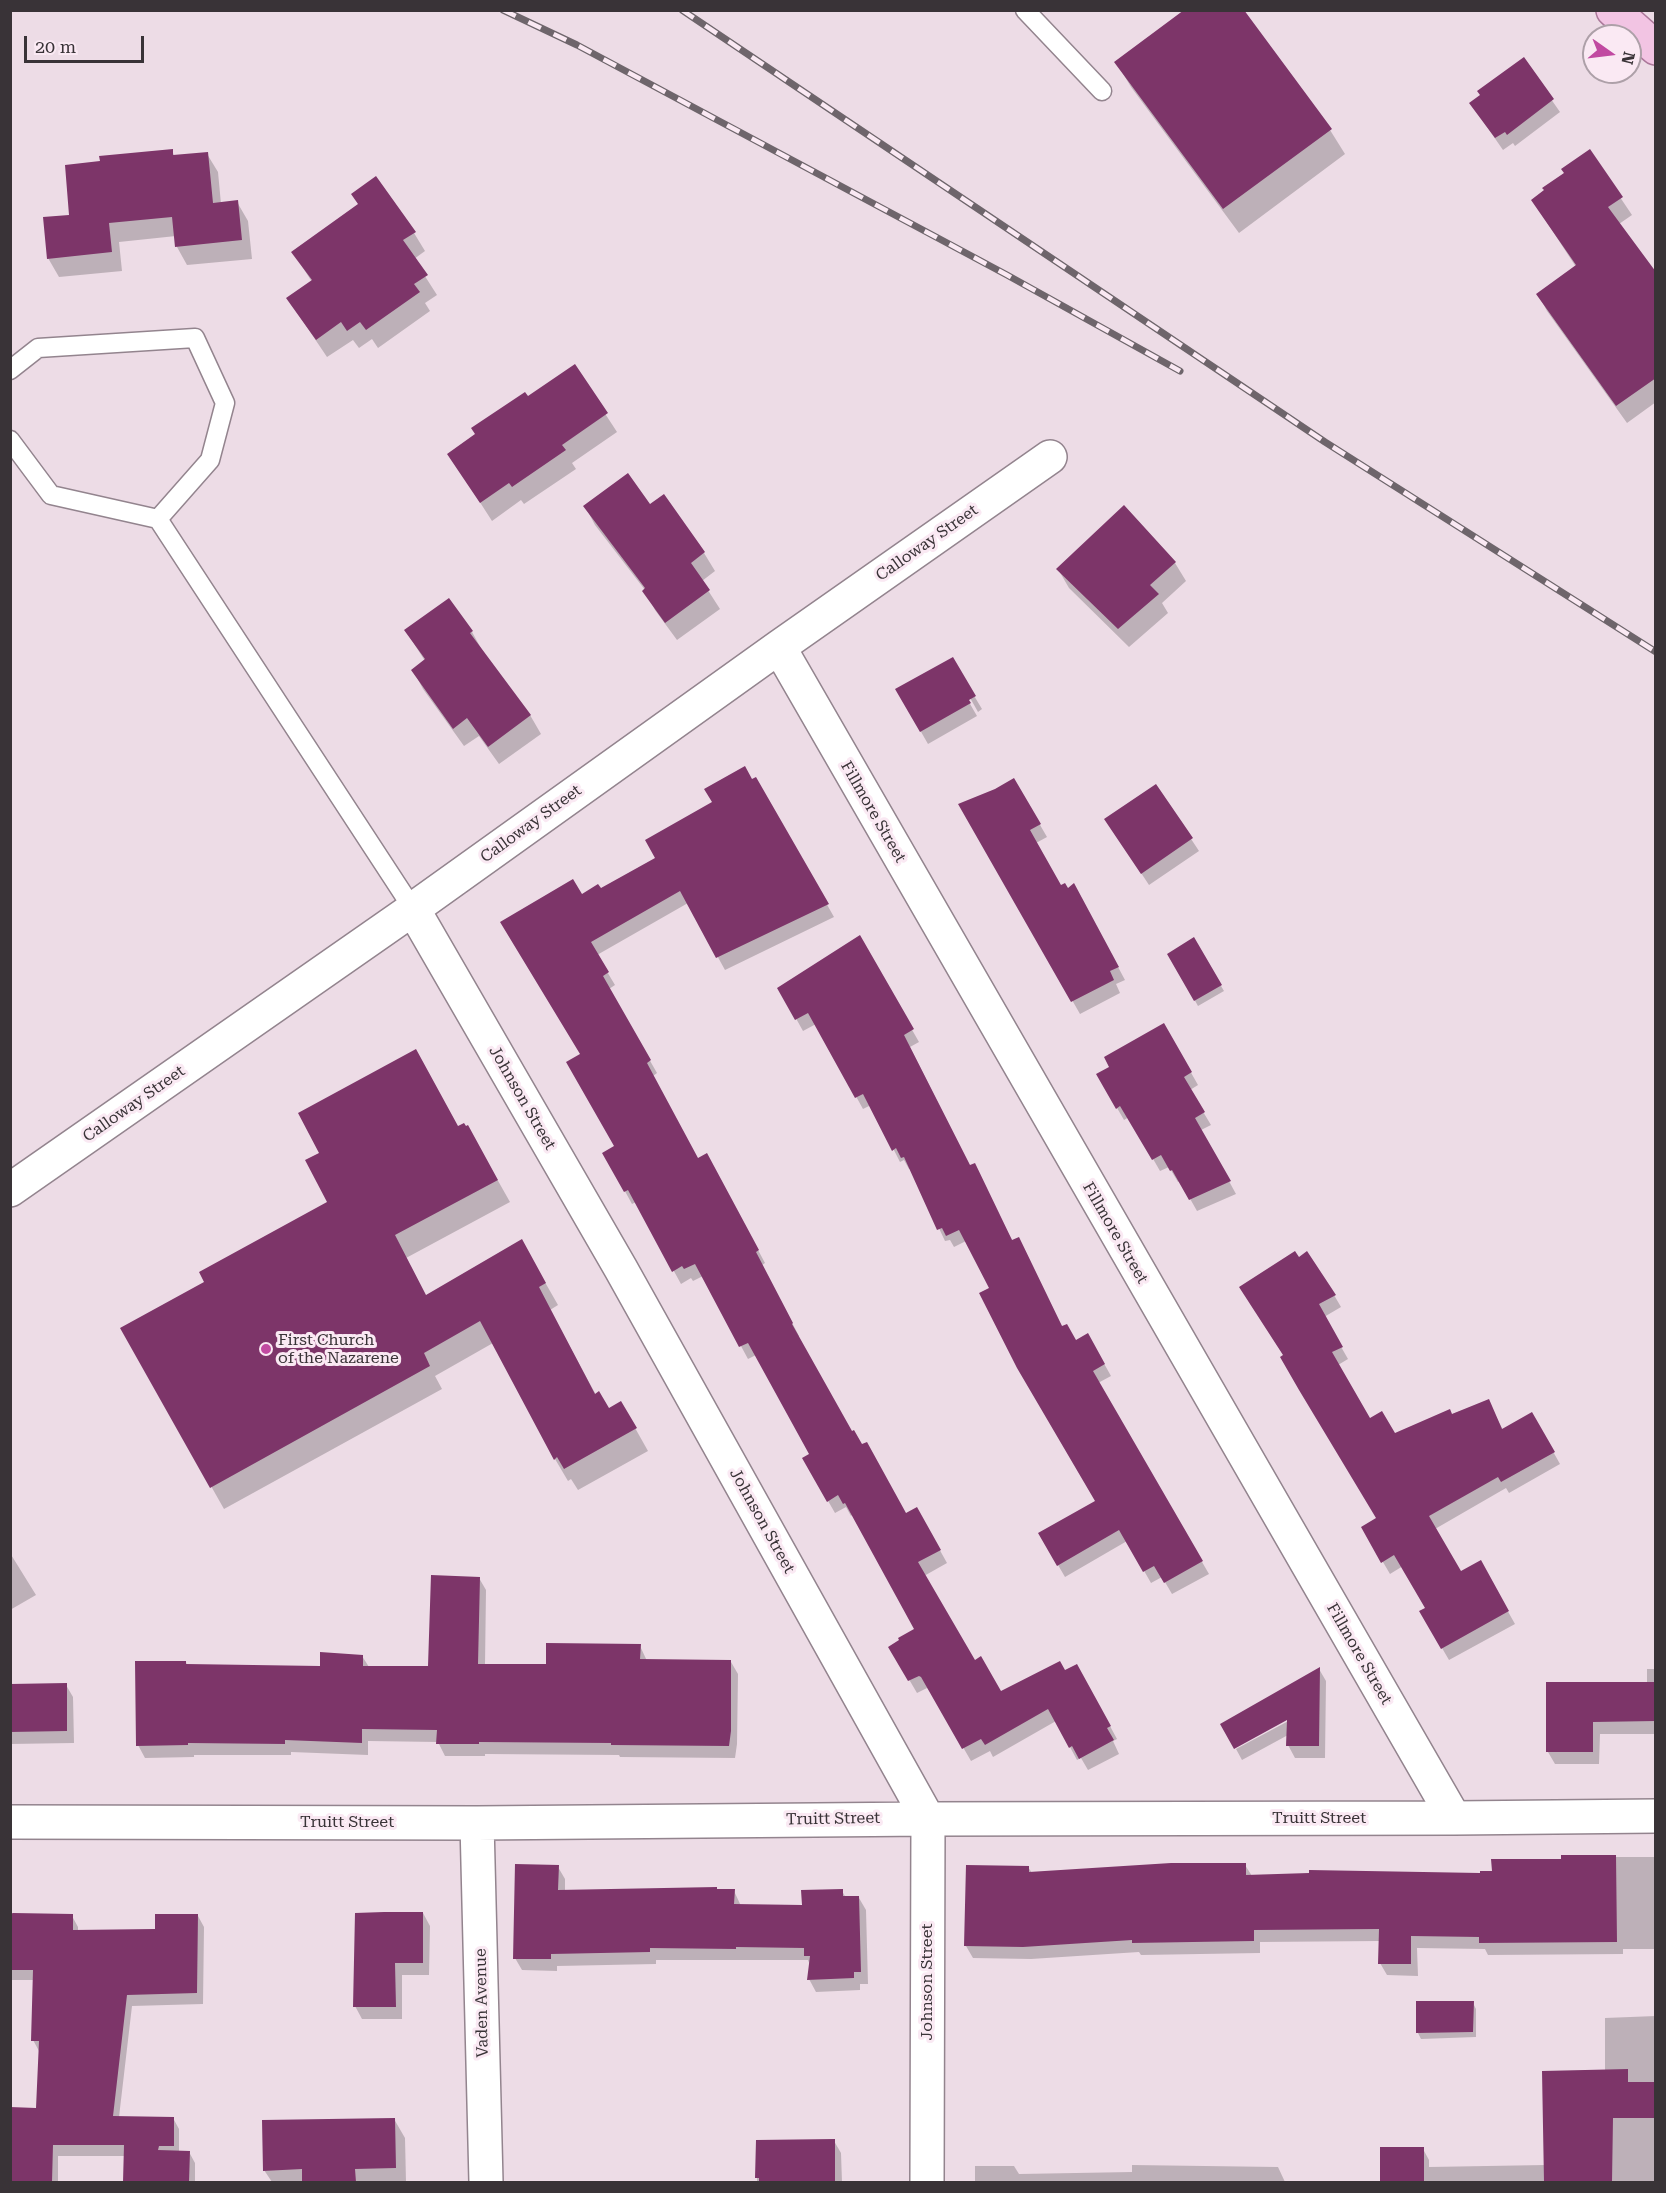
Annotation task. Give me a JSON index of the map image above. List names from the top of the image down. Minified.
{"streets":{"street":["Calloway Street","Fillmore Street","Johnson Street","Truitt Street","Vaden Avenue"]},"crossings":[["Calloway Street","Fillmore Street"],["Calloway Street","Johnson Street"],["Fillmore Street","Truitt Street"],["Johnson Street","Truitt Street"],["Truitt Street","Vaden Avenue"]],"places":["First Church of the Nazarene"],"scale_bar":"20 m","north":"right"}
